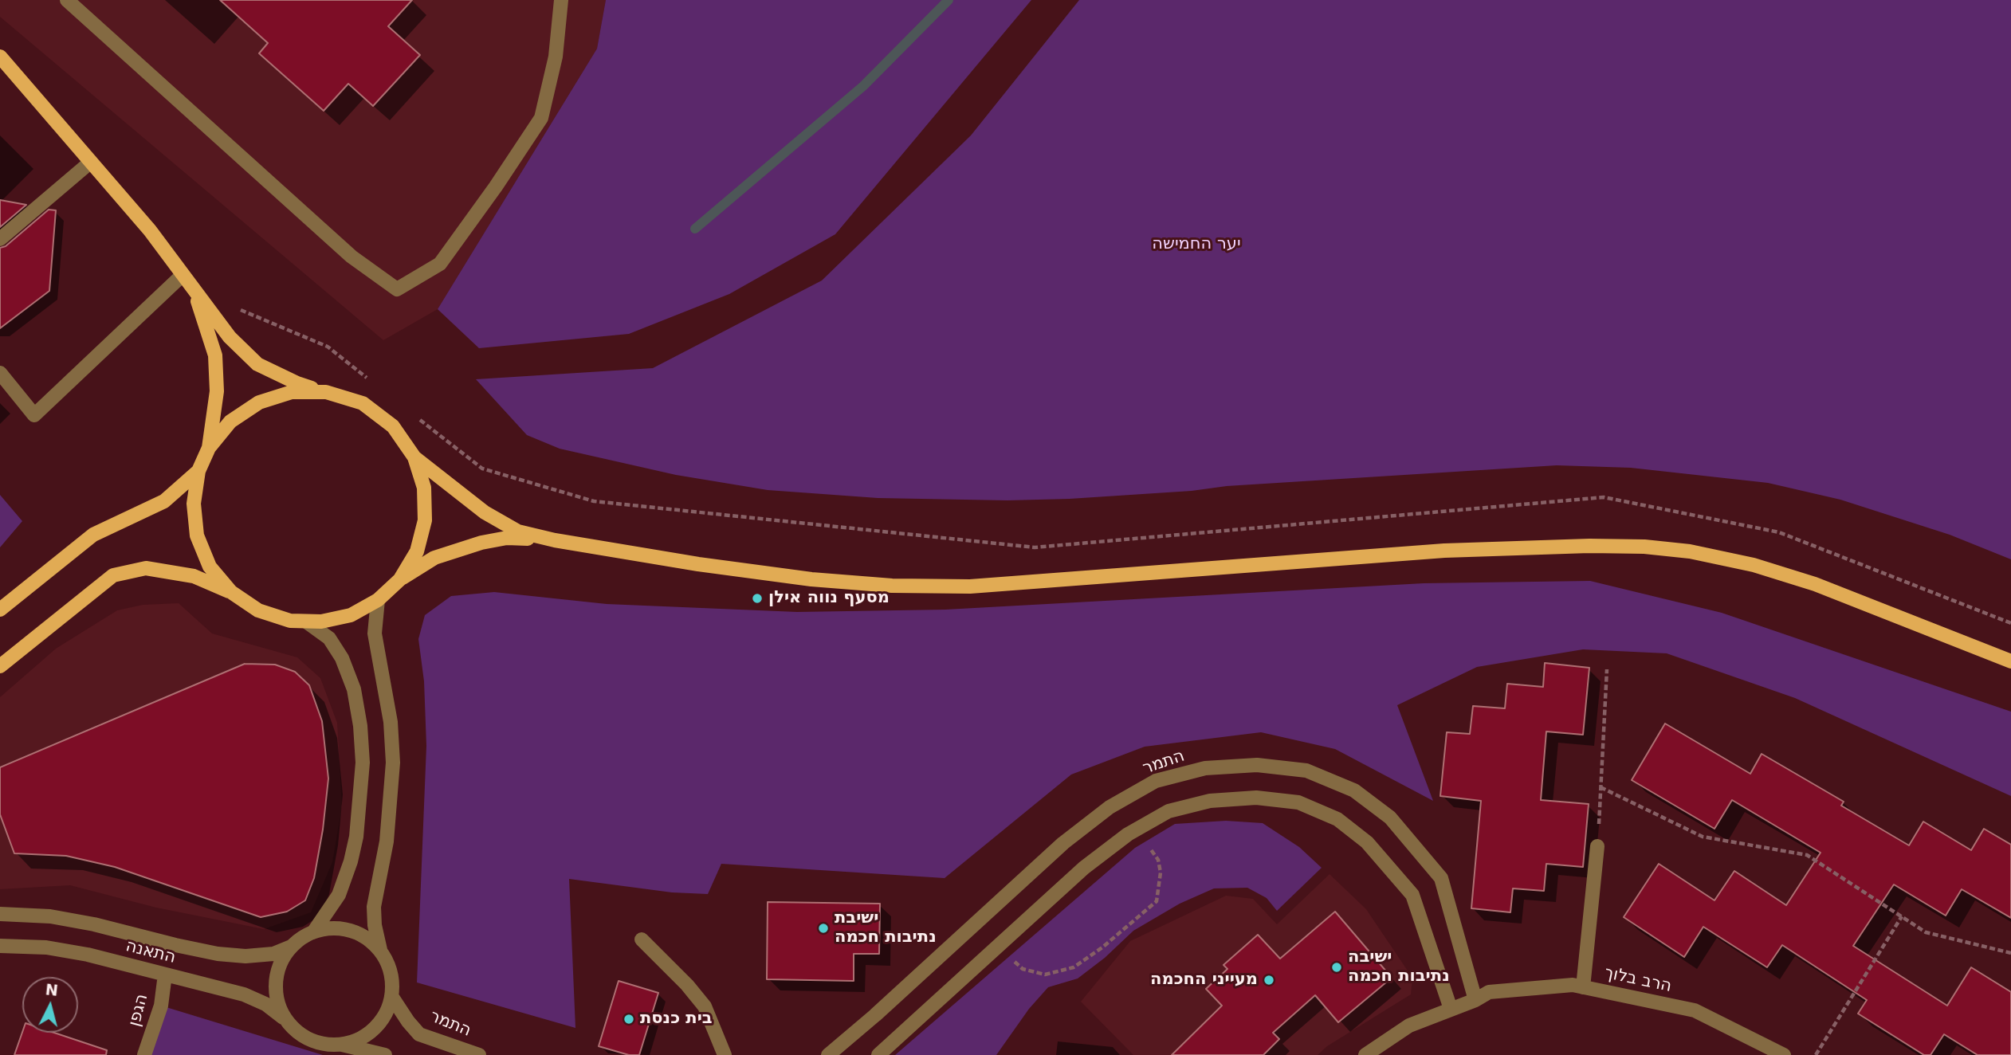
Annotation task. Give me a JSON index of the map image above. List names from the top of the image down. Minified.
{"streets":{"street":["התמר","התאנה","הרב בלוך","הגפן"]},"crossings":[["התמר","התאנה"],["התמר","הרב בלוך"],["התאנה","הגפן"]],"parks":["יער החמישה"],"places":["מסעף נווה אילן","ישיבת נתיבות חכמה","ישיבה נתיבות חכמה","מעייני החכמה","בית כנסת"],"north":"top"}
